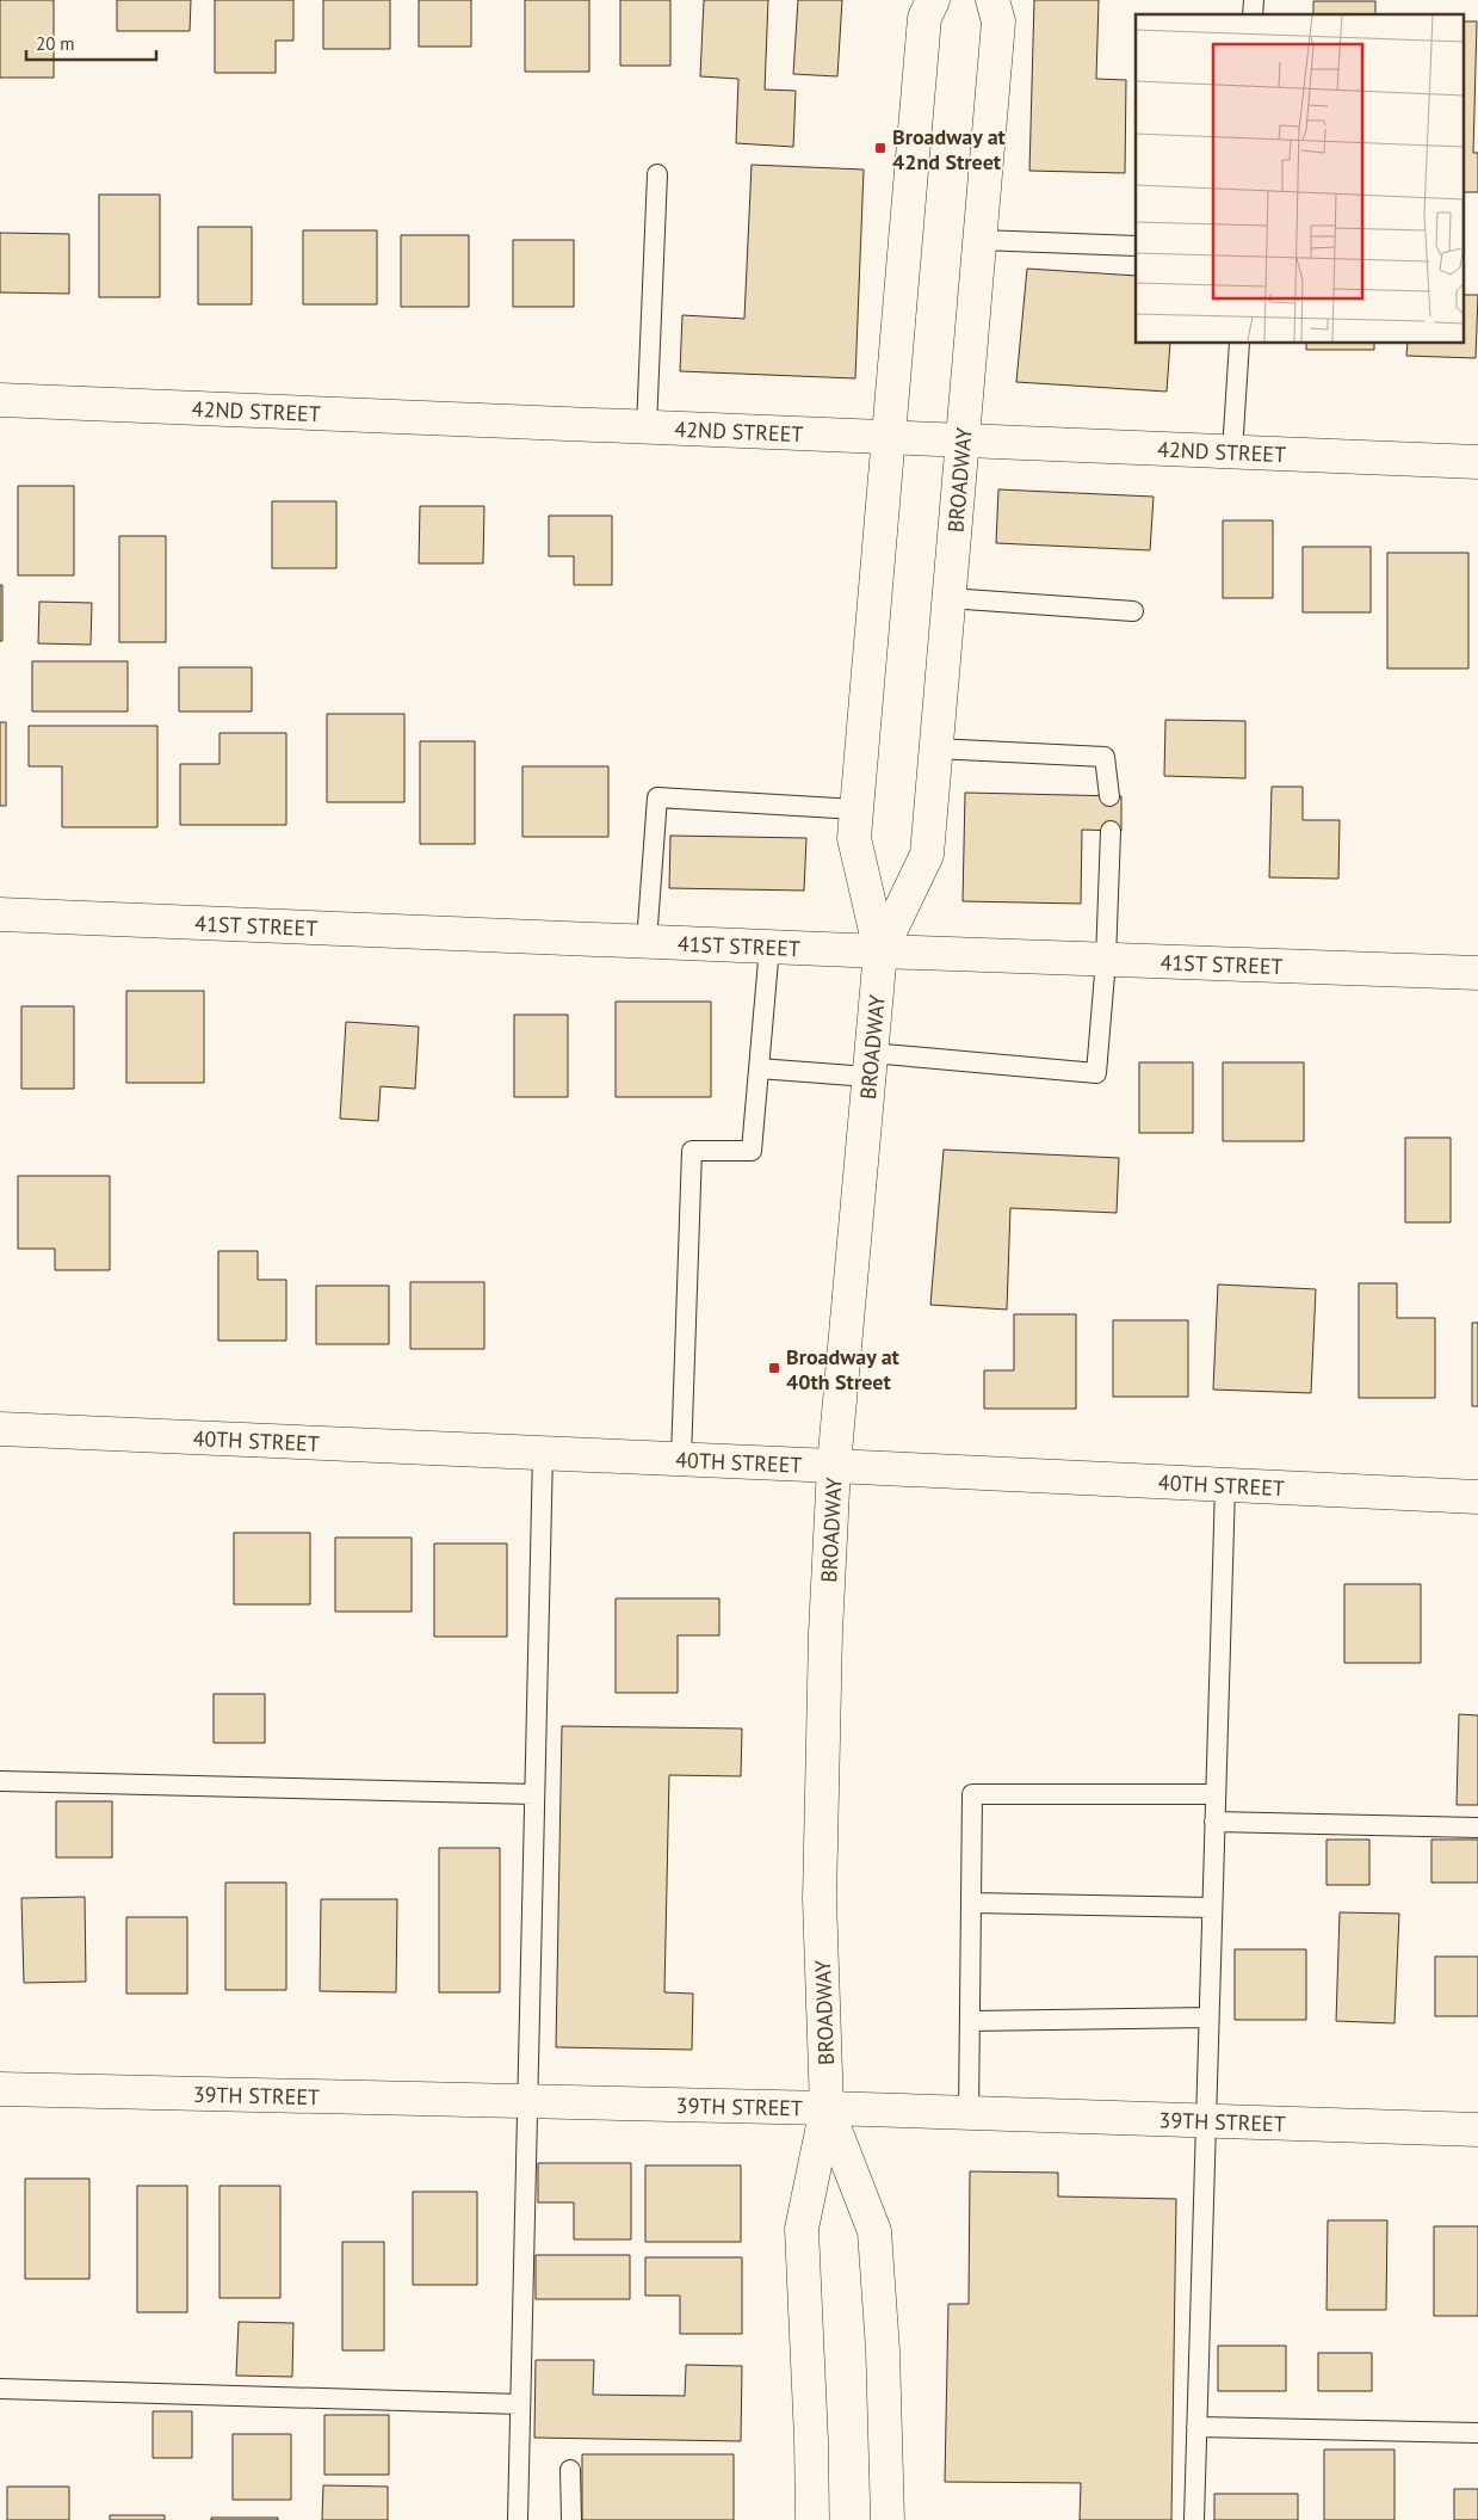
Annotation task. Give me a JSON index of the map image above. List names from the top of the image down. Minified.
{"streets":{"street":["42ND STREET","BROADWAY","41ST STREET","40TH STREET","39TH STREET"]},"crossings":[["42ND STREET","BROADWAY"],["BROADWAY","41ST STREET"],["BROADWAY","40TH STREET"],["BROADWAY","39TH STREET"]],"places":{"transit":["Broadway at 42nd Street","Broadway at 40th Street"]},"scale_bar":"20 m"}
